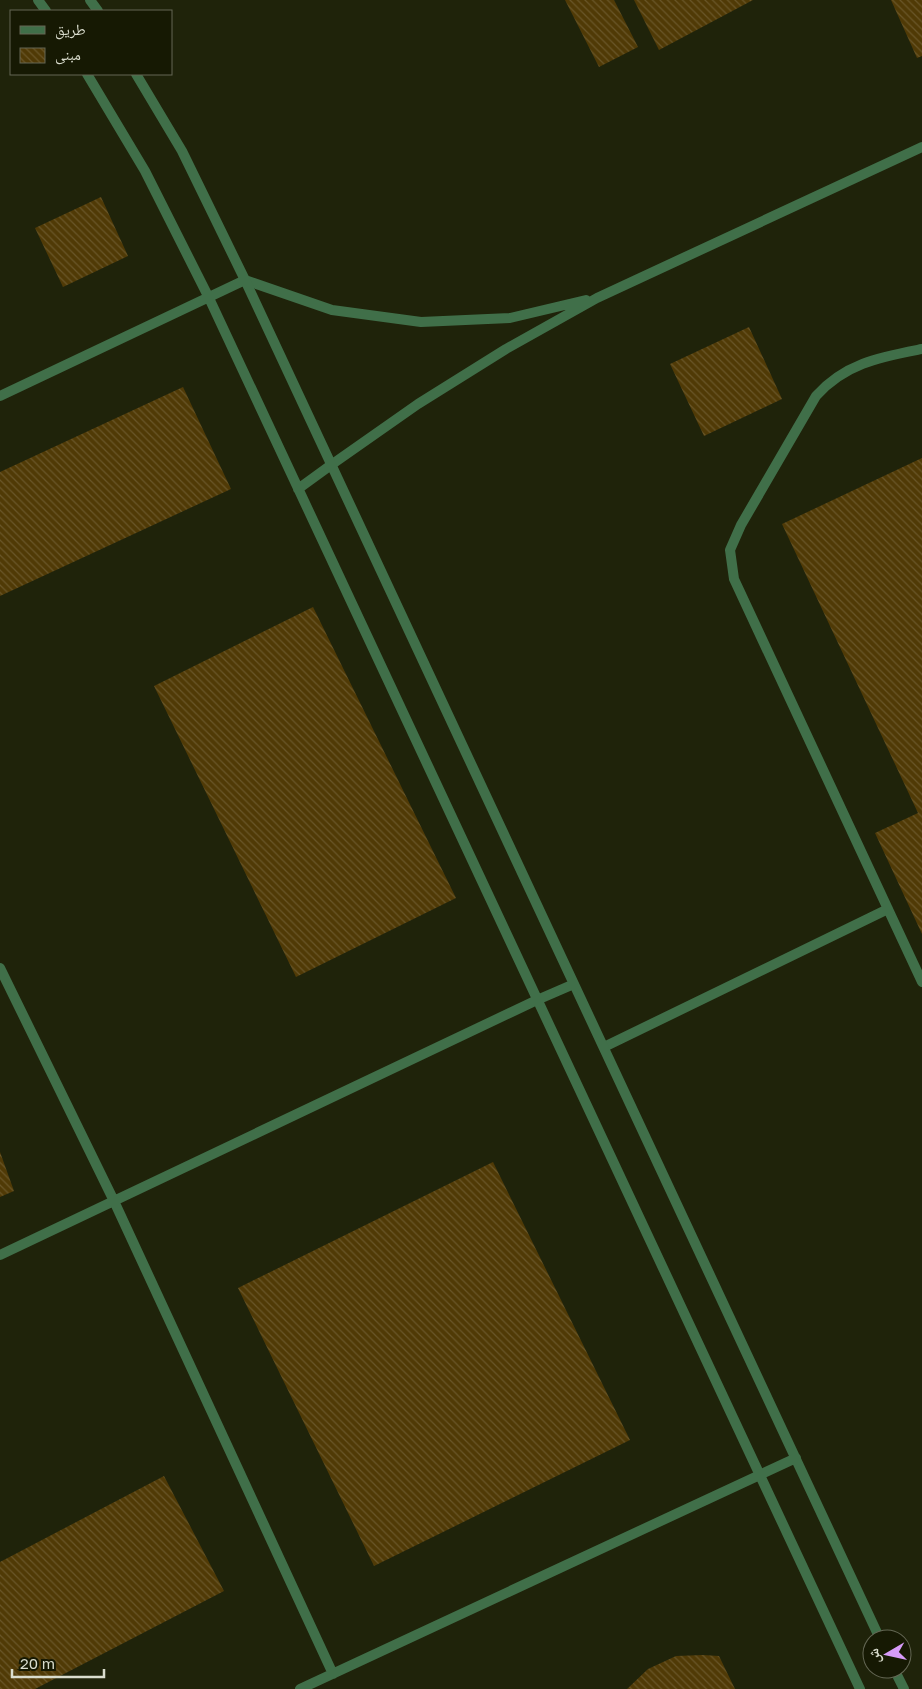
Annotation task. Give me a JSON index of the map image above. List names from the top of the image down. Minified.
{"legend":["طريق","مبنى"],"scale_bar":"20 m","north":"left"}
